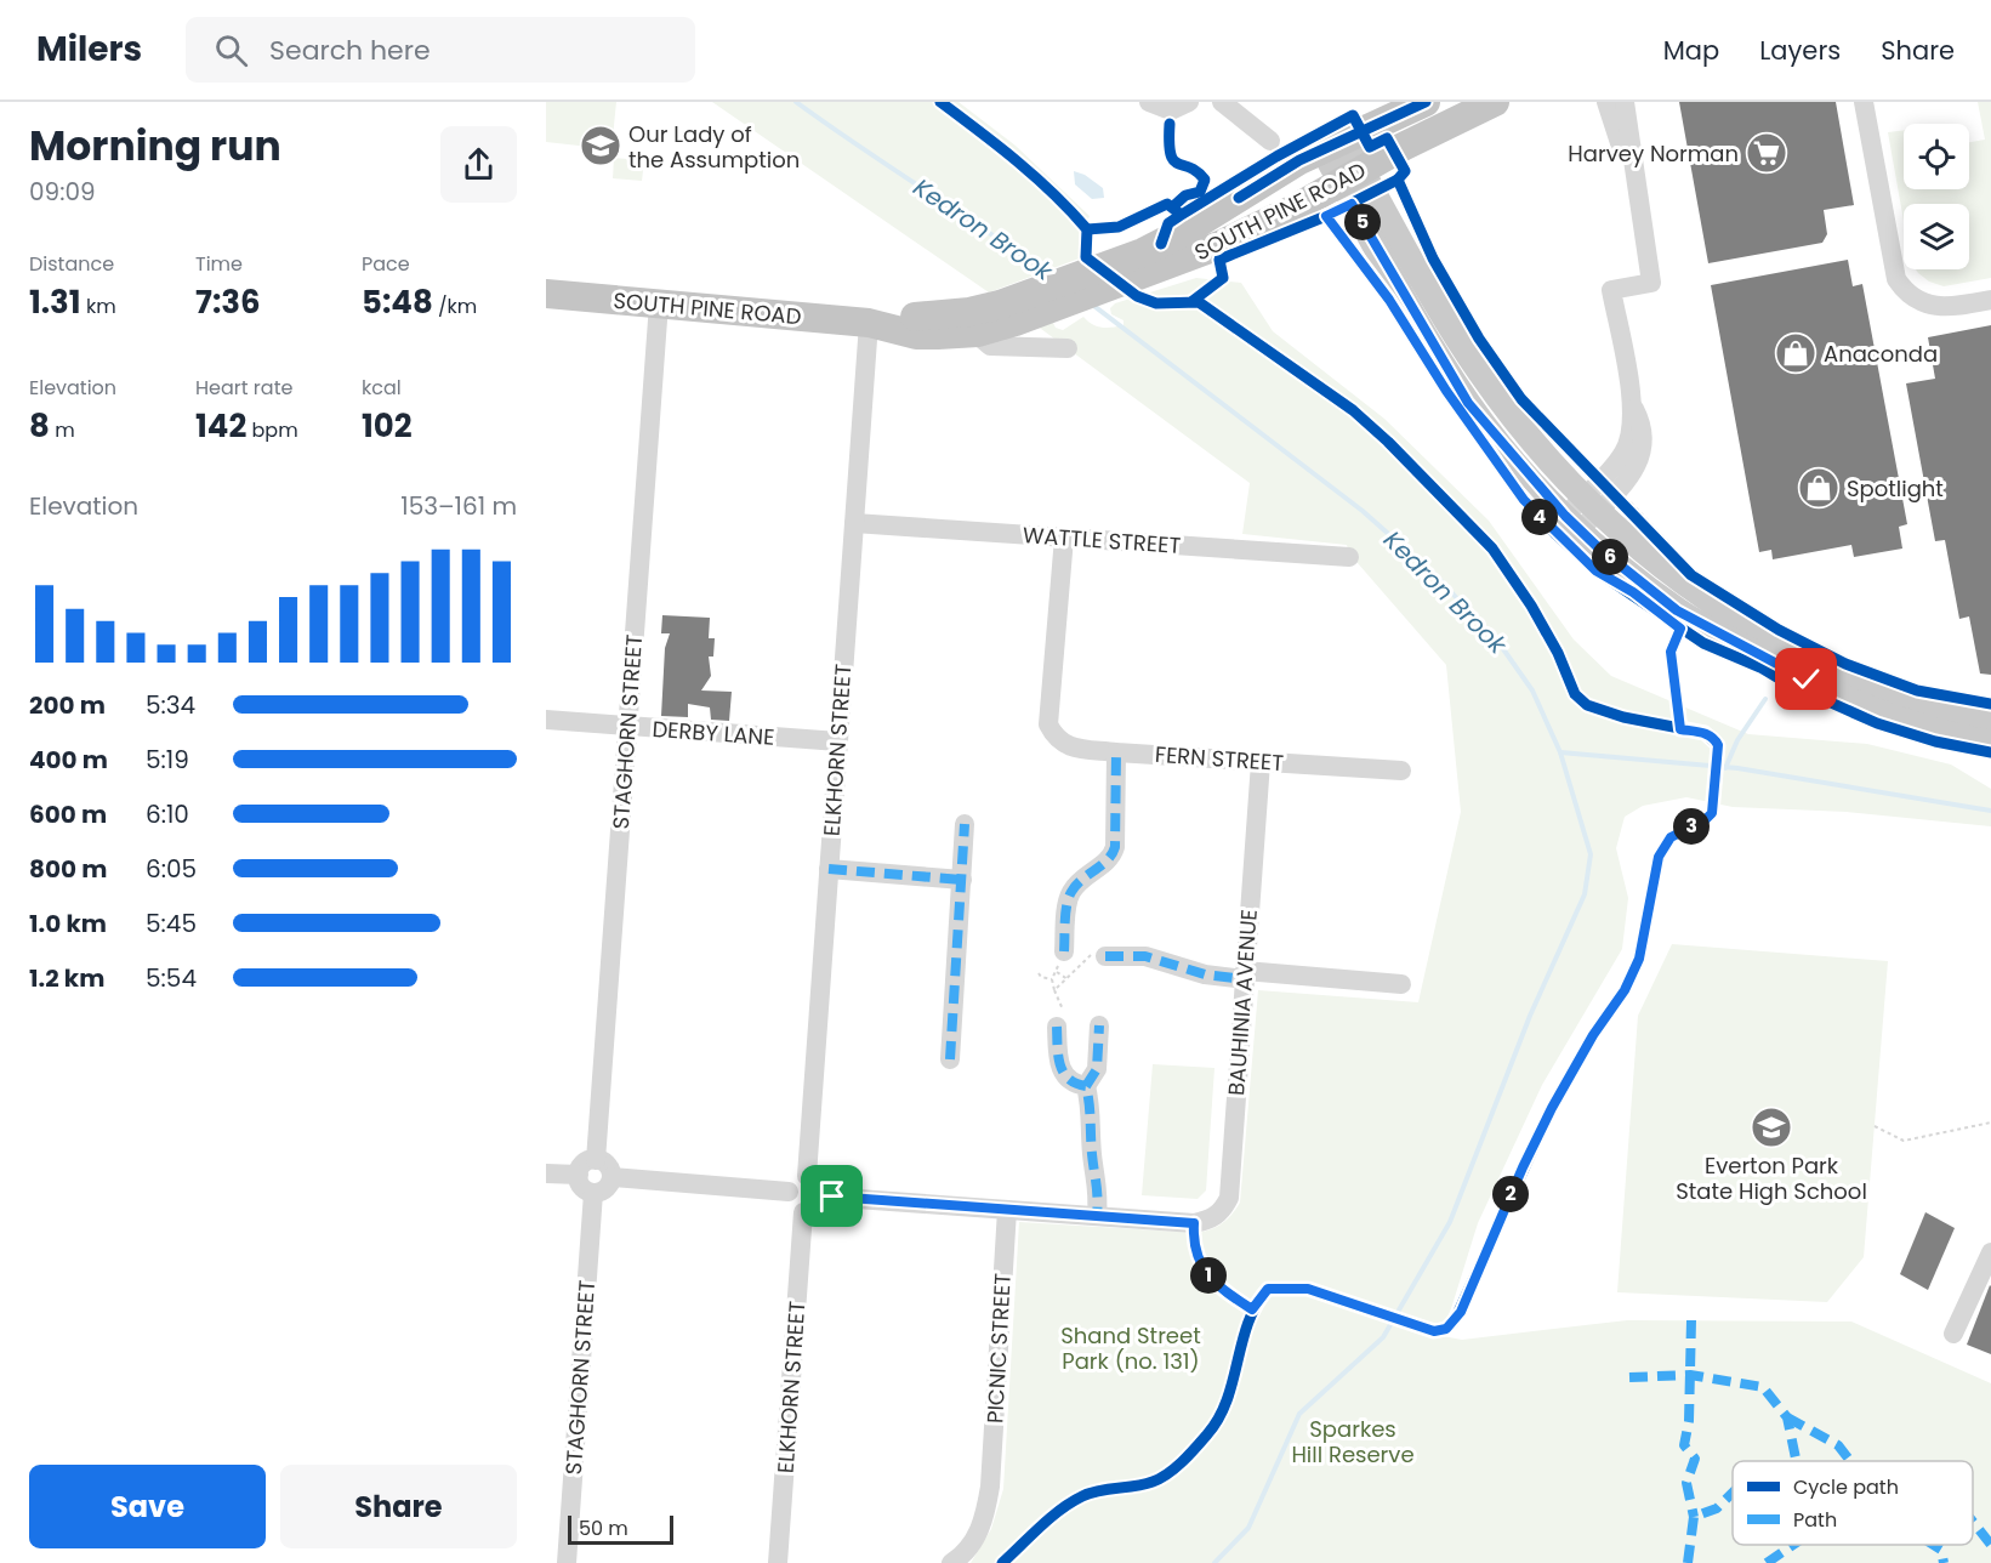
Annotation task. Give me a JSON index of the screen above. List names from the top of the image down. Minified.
{"streets":{"highway":["SOUTH PINE ROAD"],"street":["WATTLE STREET","STAGHORN STREET","DERBY LANE","ELKHORN STREET","FERN STREET","BAUHINIA AVENUE","PICNIC STREET"]},"crossings":[["SOUTH PINE ROAD","STAGHORN STREET"],["SOUTH PINE ROAD","ELKHORN STREET"],["WATTLE STREET","ELKHORN STREET"],["WATTLE STREET","FERN STREET"],["STAGHORN STREET","DERBY LANE"],["DERBY LANE","ELKHORN STREET"],["FERN STREET","BAUHINIA AVENUE"]],"water":["Kedron Brook"],"parks":["Shand Street Park (no. 131)","Sparkes Hill Reserve"],"places":{"school or university":["Our Lady of the Assumption","Everton Park State High School"],"supermarket":["Harvey Norman"],"shop":["Anaconda","Spotlight"]},"legend":["Cycle path","Path"],"scale_bar":"50 m","page":{"header":"Milers","search":"Search here","nav":["Map","Layers","Share"],"heading":["Morning run","09:09"],"pins":["5","4","6","3","2","1"],"stats":[["Distance","1.31 km"],["Time","7:36"],["Pace","5:48 /km"],["Elevation","8 m"],["Heart rate","142 bpm"],["kcal","102"]],"chart":["Elevation","153–161 m"],"list":[{"name":"200 m","note":"5:34"},{"name":"400 m","note":"5:19"},{"name":"600 m","note":"6:10"},{"name":"800 m","note":"6:05"},{"name":"1.0 km","note":"5:45"},{"name":"1.2 km","note":"5:54"}],"buttons":["Save","Share"],"scale":"50 m"}}
